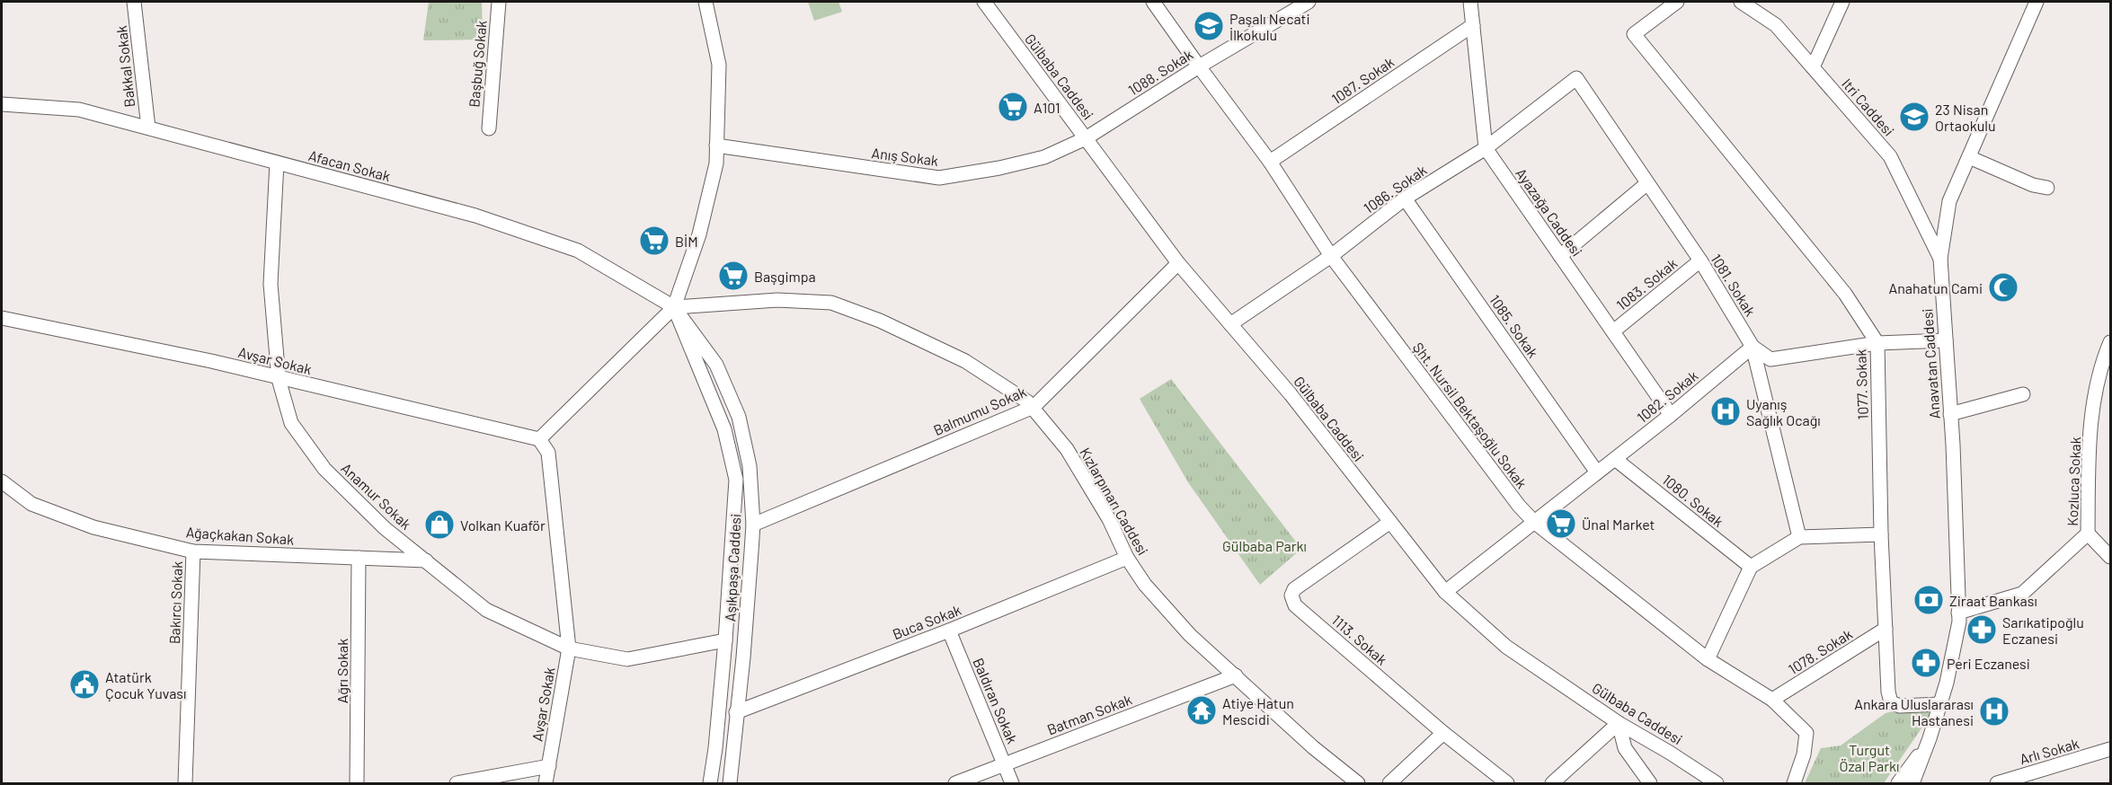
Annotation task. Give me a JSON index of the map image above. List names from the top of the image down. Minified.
{"streets":{"street":["Başbuğ Sokak","Bakkal Sokak","1088. Sokak","Gülbaba Caddesi","1087. Sokak","Itri Caddesi","Anış Sokak","Afacan Sokak","1086. Sokak","Ayazağa Caddesi","1083. Sokak","1081. Sokak","1085. Sokak","Avşar Sokak","Anavatan Caddesi","1077. Sokak","1082. Sokak","Balmumu Sokak","Şht. Nursil Bektaşoğlu Sokak","Kozluca Sokak","Anamur Sokak","1080. Sokak","Kızlarpınarı Caddesi","Ağaçkakan Sokak","Aşıkpaşa Caddesi","Bakırcı Sokak","Buca Sokak","1113. Sokak","1078. Sokak","Ağrı Sokak","Baldıran Sokak","Batman Sokak","Arlı Sokak"]},"crossings":[["Bakkal Sokak","Afacan Sokak"],["1088. Sokak","Gülbaba Caddesi"],["1088. Sokak","Anış Sokak"],["1088. Sokak","Şht. Nursil Bektaşoğlu Sokak"],["Gülbaba Caddesi","Anış Sokak"],["Gülbaba Caddesi","1086. Sokak"],["Gülbaba Caddesi","1082. Sokak"],["Gülbaba Caddesi","Balmumu Sokak"],["Gülbaba Caddesi","1113. Sokak"],["1087. Sokak","Ayazağa Caddesi"],["1087. Sokak","Şht. Nursil Bektaşoğlu Sokak"],["Itri Caddesi","Anavatan Caddesi"],["Afacan Sokak","Anamur Sokak"],["Afacan Sokak","Kızlarpınarı Caddesi"],["Afacan Sokak","Aşıkpaşa Caddesi"],["1086. Sokak","Ayazağa Caddesi"],["1086. Sokak","1081. Sokak"],["1086. Sokak","1085. Sokak"],["1086. Sokak","Şht. Nursil Bektaşoğlu Sokak"],["Ayazağa Caddesi","1083. Sokak"],["Ayazağa Caddesi","1082. Sokak"],["1083. Sokak","1081. Sokak"],["1081. Sokak","1082. Sokak"],["1085. Sokak","1082. Sokak"],["Avşar Sokak","Anamur Sokak"],["Anavatan Caddesi","1077. Sokak"],["Anavatan Caddesi","Kozluca Sokak"],["1077. Sokak","1078. Sokak"],["1082. Sokak","Şht. Nursil Bektaşoğlu Sokak"],["1082. Sokak","1080. Sokak"],["Balmumu Sokak","Kızlarpınarı Caddesi"],["Balmumu Sokak","Aşıkpaşa Caddesi"],["Şht. Nursil Bektaşoğlu Sokak","1078. Sokak"],["Anamur Sokak","Ağaçkakan Sokak"],["Anamur Sokak","Aşıkpaşa Caddesi"],["Kızlarpınarı Caddesi","Aşıkpaşa Caddesi"],["Kızlarpınarı Caddesi","Buca Sokak"],["Kızlarpınarı Caddesi","Batman Sokak"],["Ağaçkakan Sokak","Bakırcı Sokak"],["Ağaçkakan Sokak","Ağrı Sokak"],["Aşıkpaşa Caddesi","Buca Sokak"],["Buca Sokak","Baldıran Sokak"],["Baldıran Sokak","Batman Sokak"]],"parks":["Gülbaba Parkı","Turgut Özal Parkı"],"places":{"school or university":["Paşalı Necati İlkokulu","23 Nisan Ortaokulu"],"supermarket":["A101","BİM","Başgimpa","Ünal Market"],"mosque":["Anahatun Cami"],"hospital":["Uyanış Sağlık Ocağı","Ankara Uluslararası Hastanesi"],"shop":["Volkan Kuaför"],"bank":["Ziraat Bankası"],"pharmacy":["Sarıkatipoğlu Eczanesi","Peri Eczanesi"],"public building":["Atatürk Çocuk Yuvası"],"temple":["Atiye Hatun Mescidi"]}}
